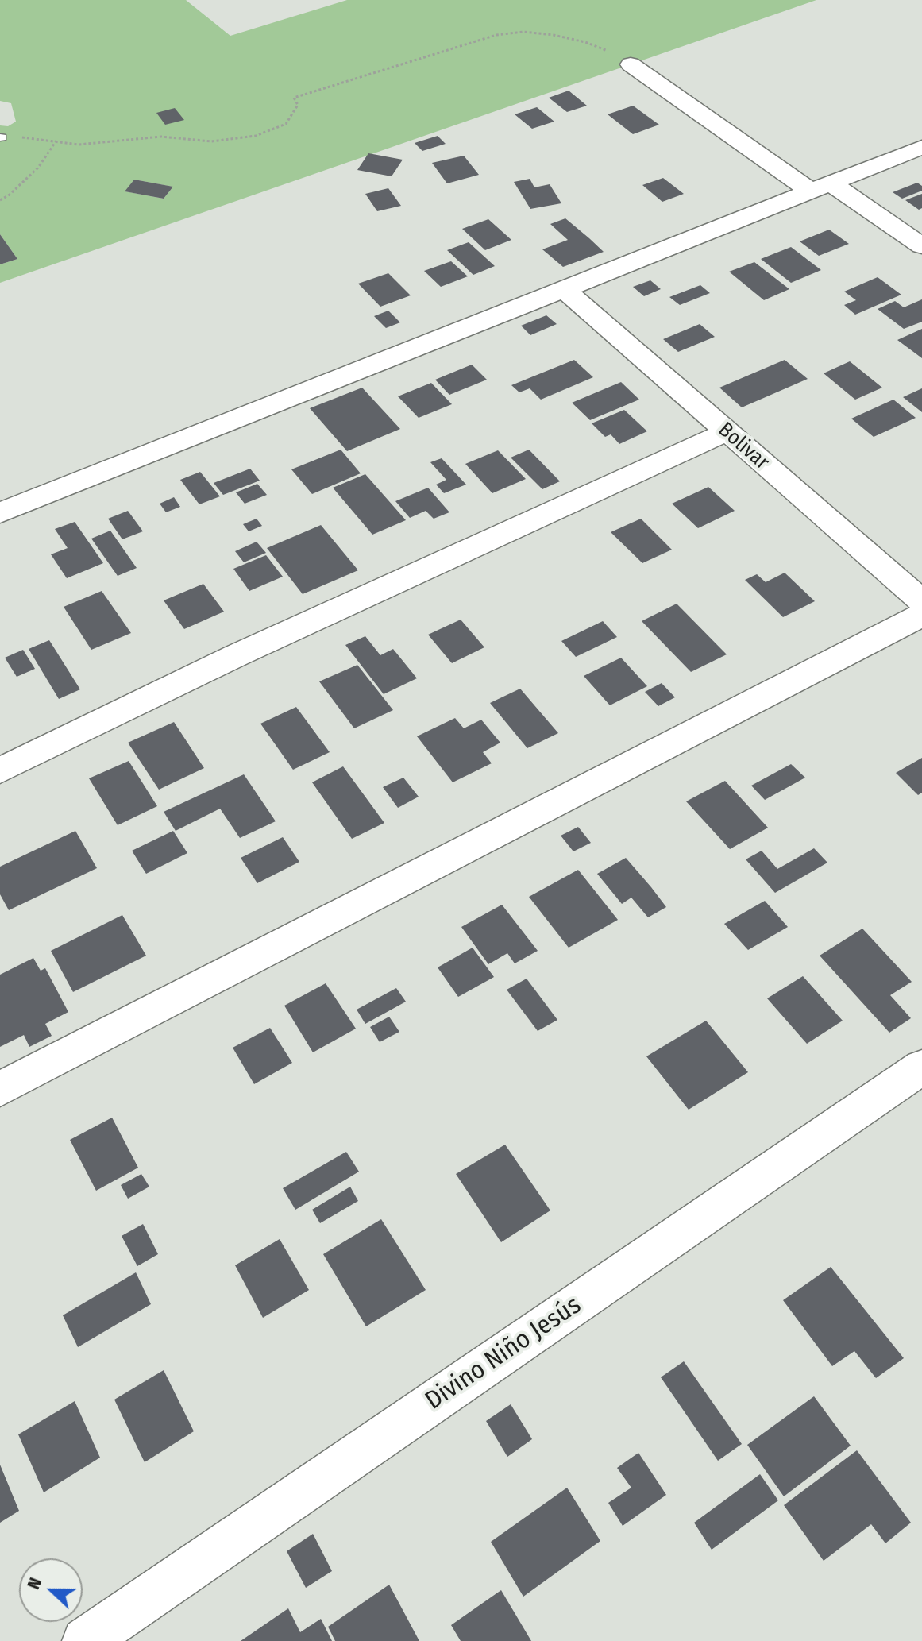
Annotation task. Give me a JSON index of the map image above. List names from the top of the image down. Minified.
{"streets":{"street":["Bolivar","Divino Niño Jesús"]},"north":"left"}
